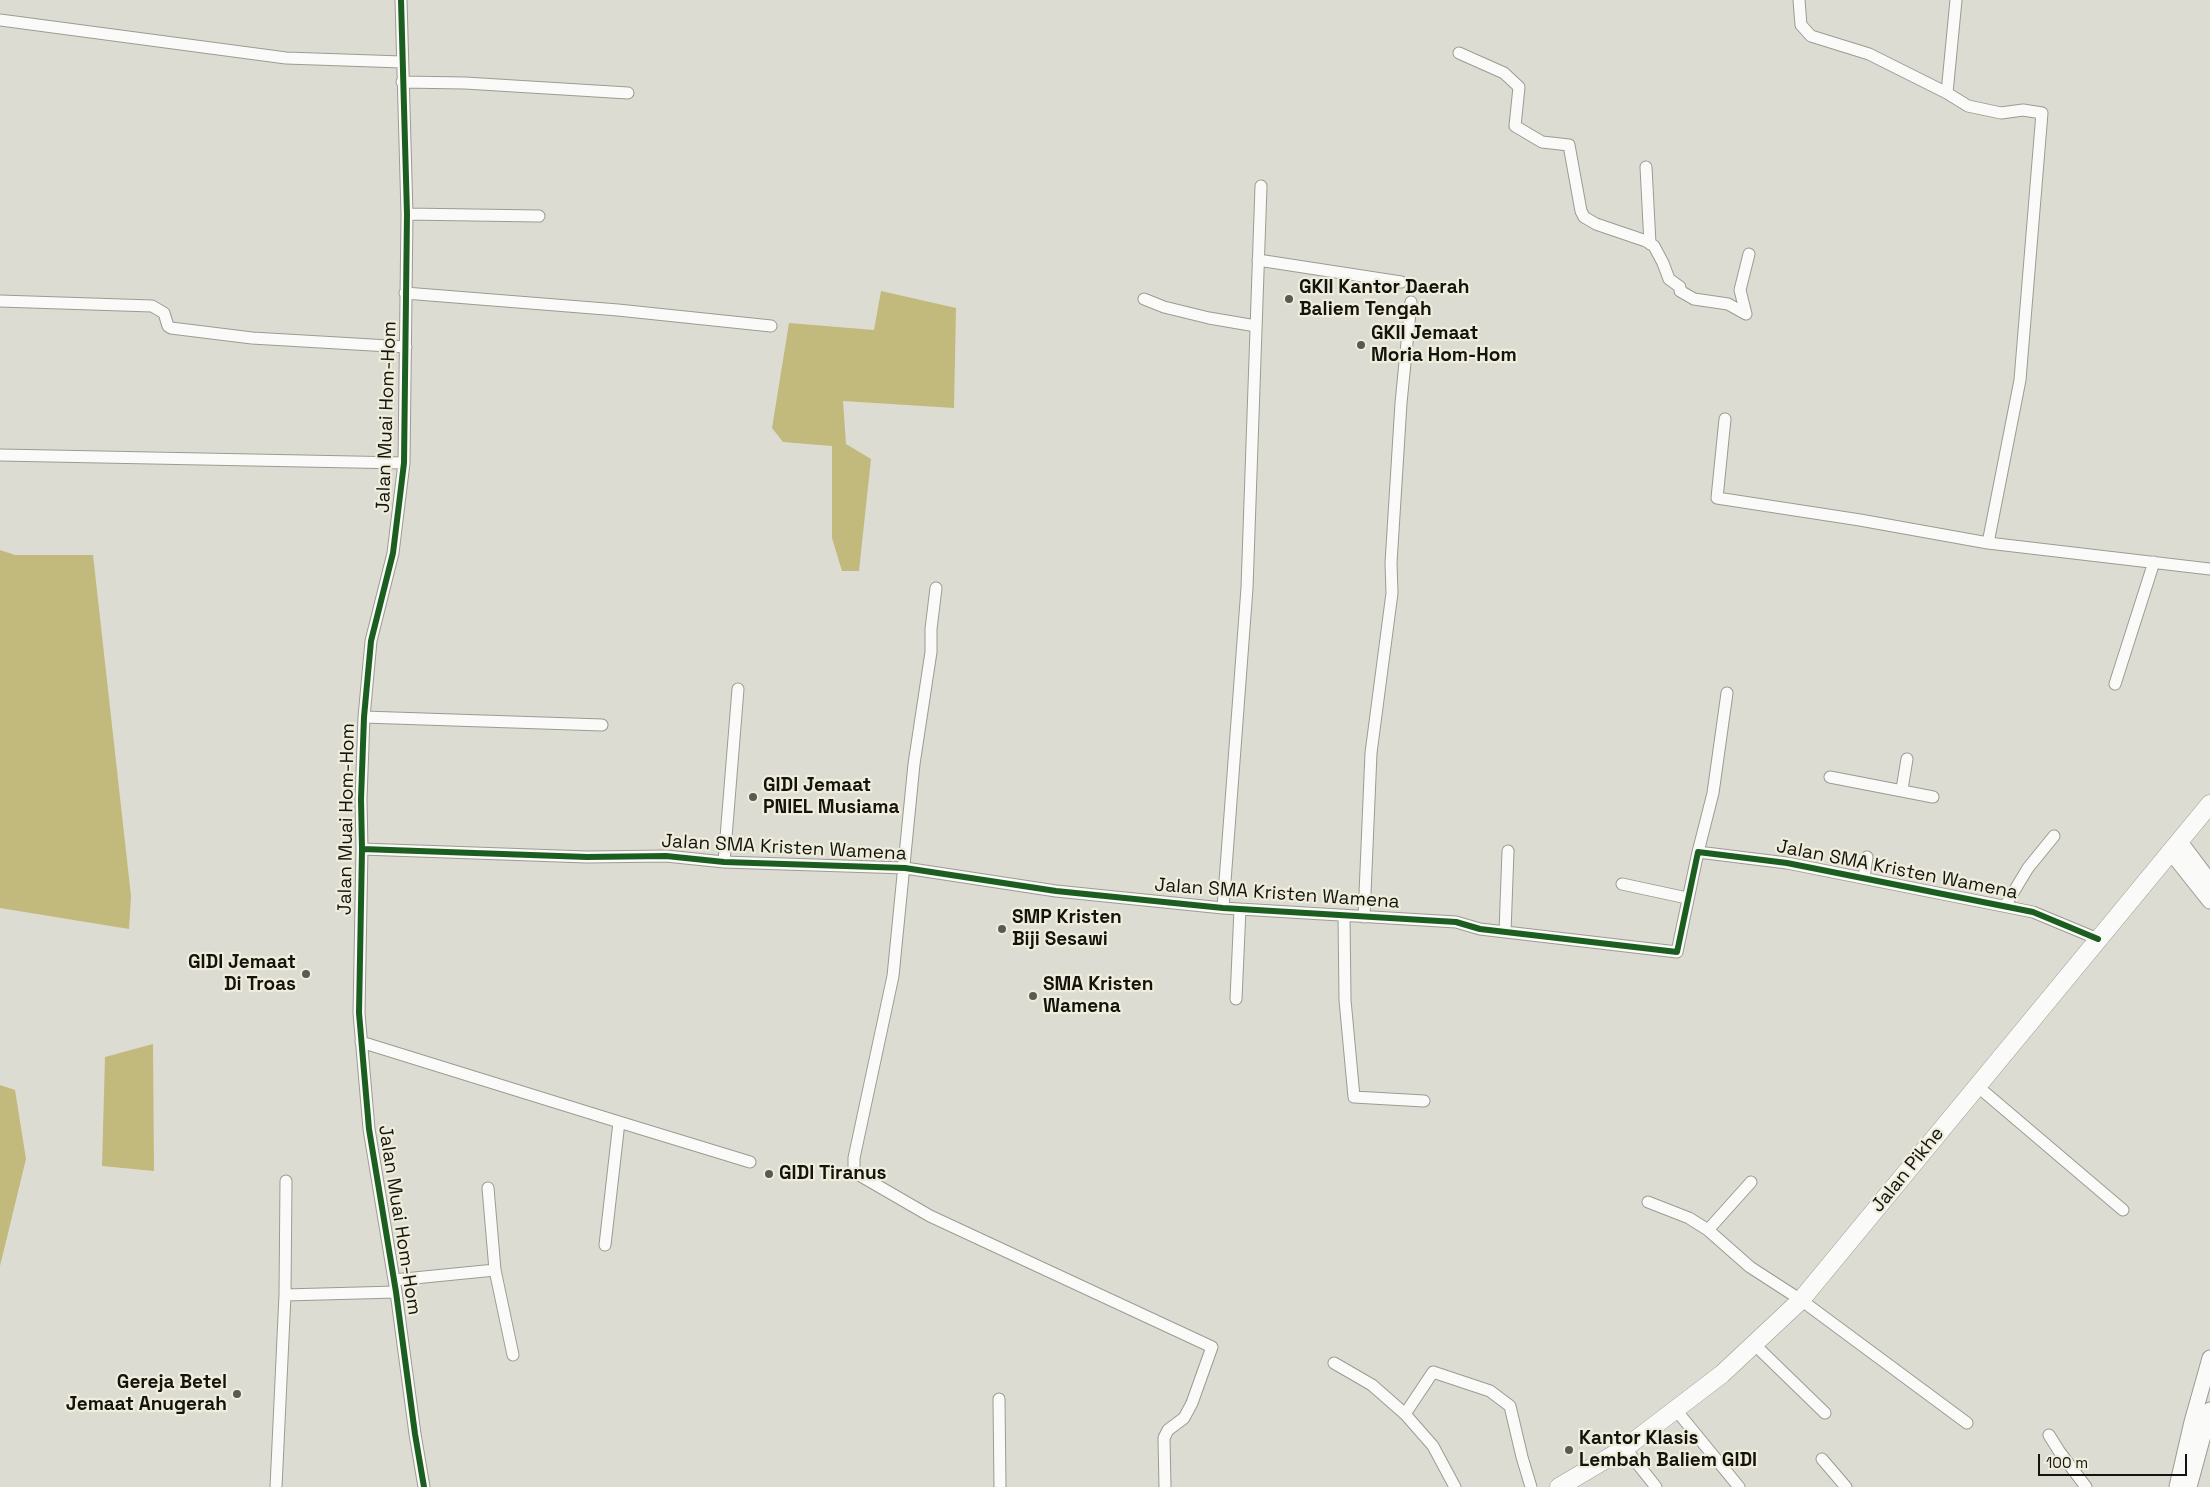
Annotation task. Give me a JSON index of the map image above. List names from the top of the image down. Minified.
{"streets":{"highway":["Jalan Pikhe"],"street":["Jalan Muai Hom-Hom","Jalan SMA Kristen Wamena"]},"crossings":[["Jalan Muai Hom-Hom","Jalan SMA Kristen Wamena"],["Jalan SMA Kristen Wamena","Jalan Pikhe"]],"places":["GKII Kantor Daerah Baliem Tengah","GKII Jemaat Moria Hom-Hom","GIDI Jemaat PNIEL Musiama","SMP Kristen Biji Sesawi","GIDI Jemaat Di Troas","SMA Kristen Wamena","GIDI Tiranus","Gereja Betel Jemaat Anugerah","Kantor Klasis Lembah Baliem GIDI"],"scale_bar":"100 m"}
